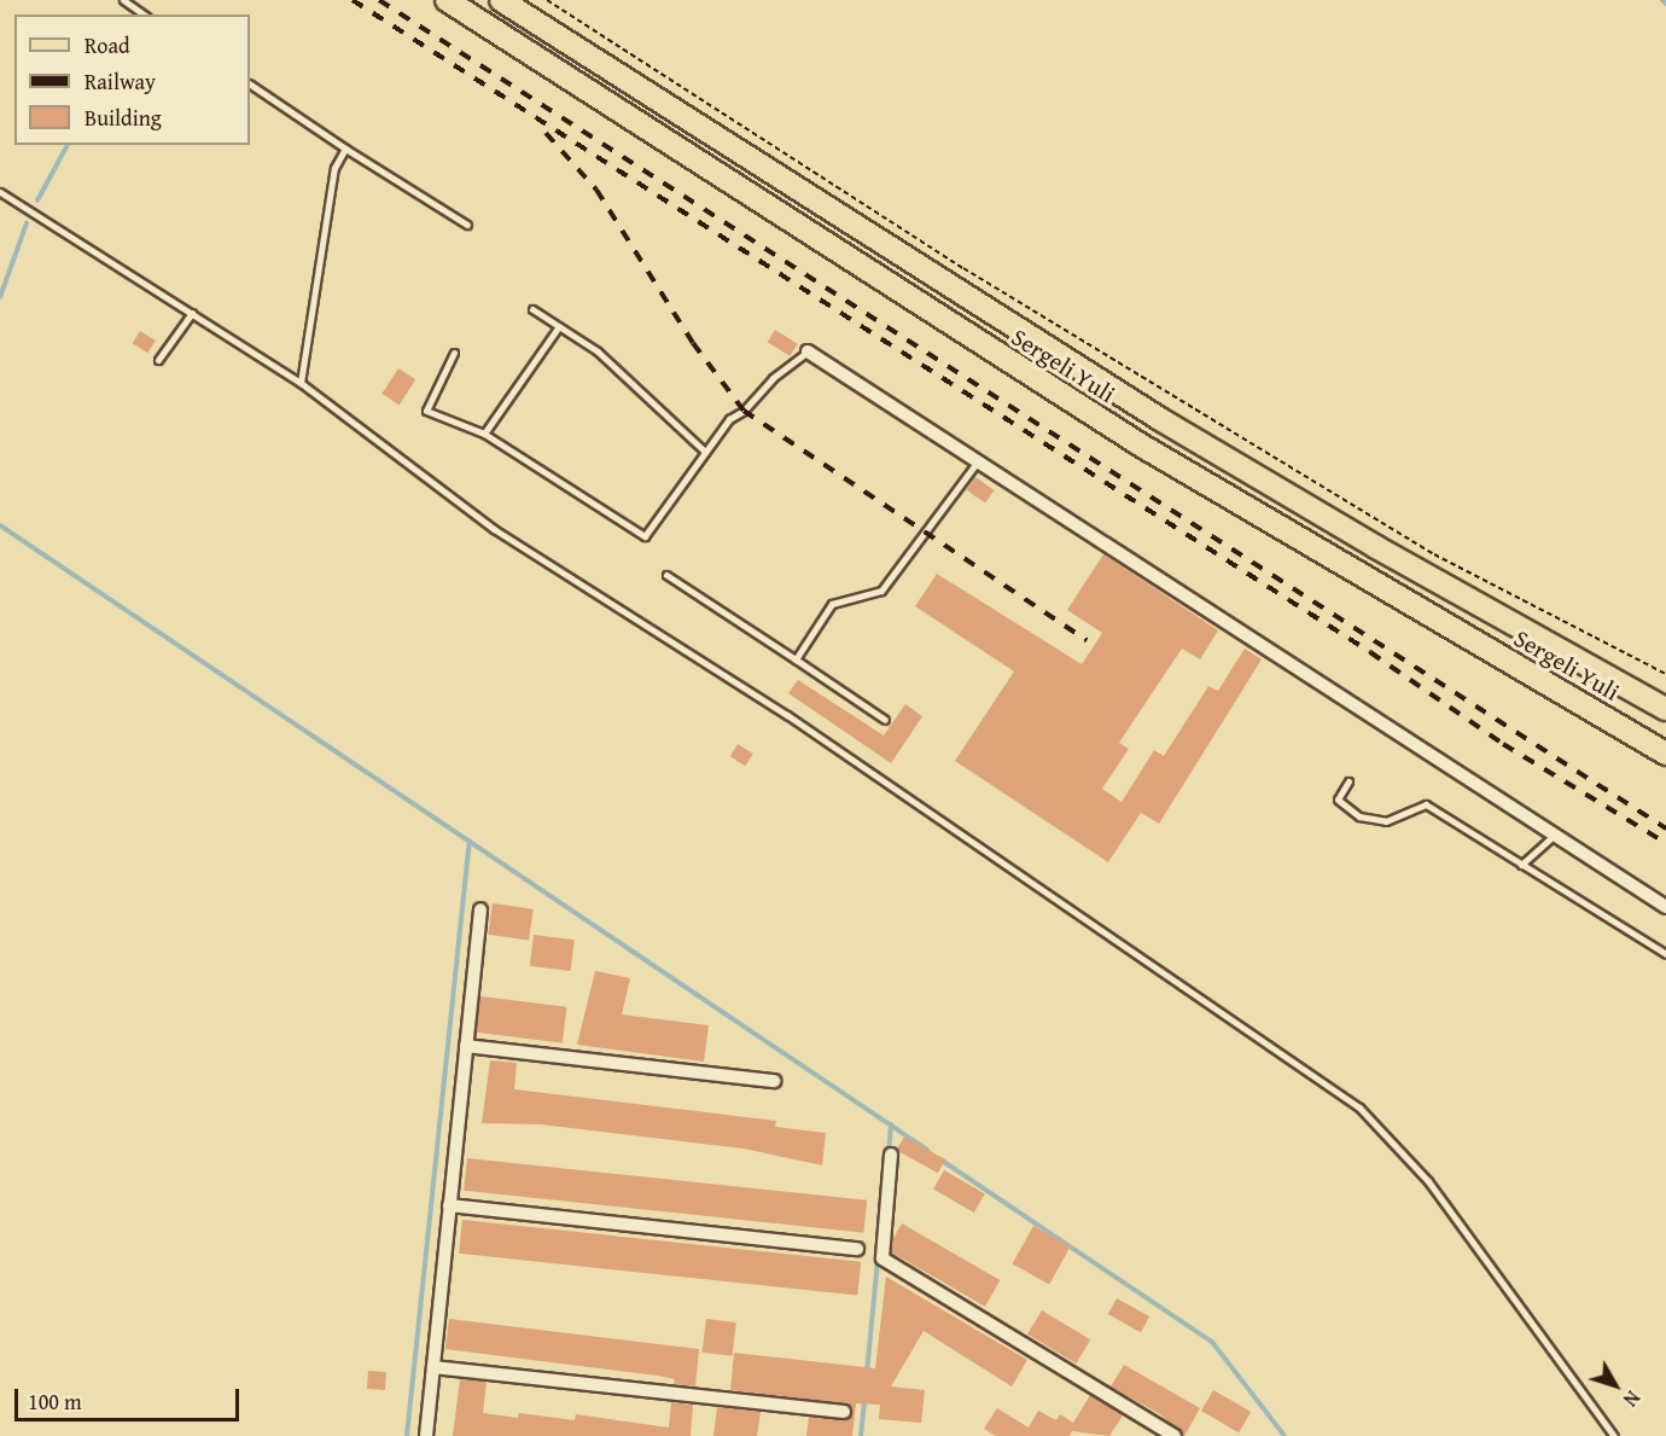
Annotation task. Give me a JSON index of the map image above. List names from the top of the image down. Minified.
{"streets":{"main road":["Sergeli Yuli"]},"legend":["Road","Railway","Building"],"scale_bar":"100 m","north":"bottom right"}
